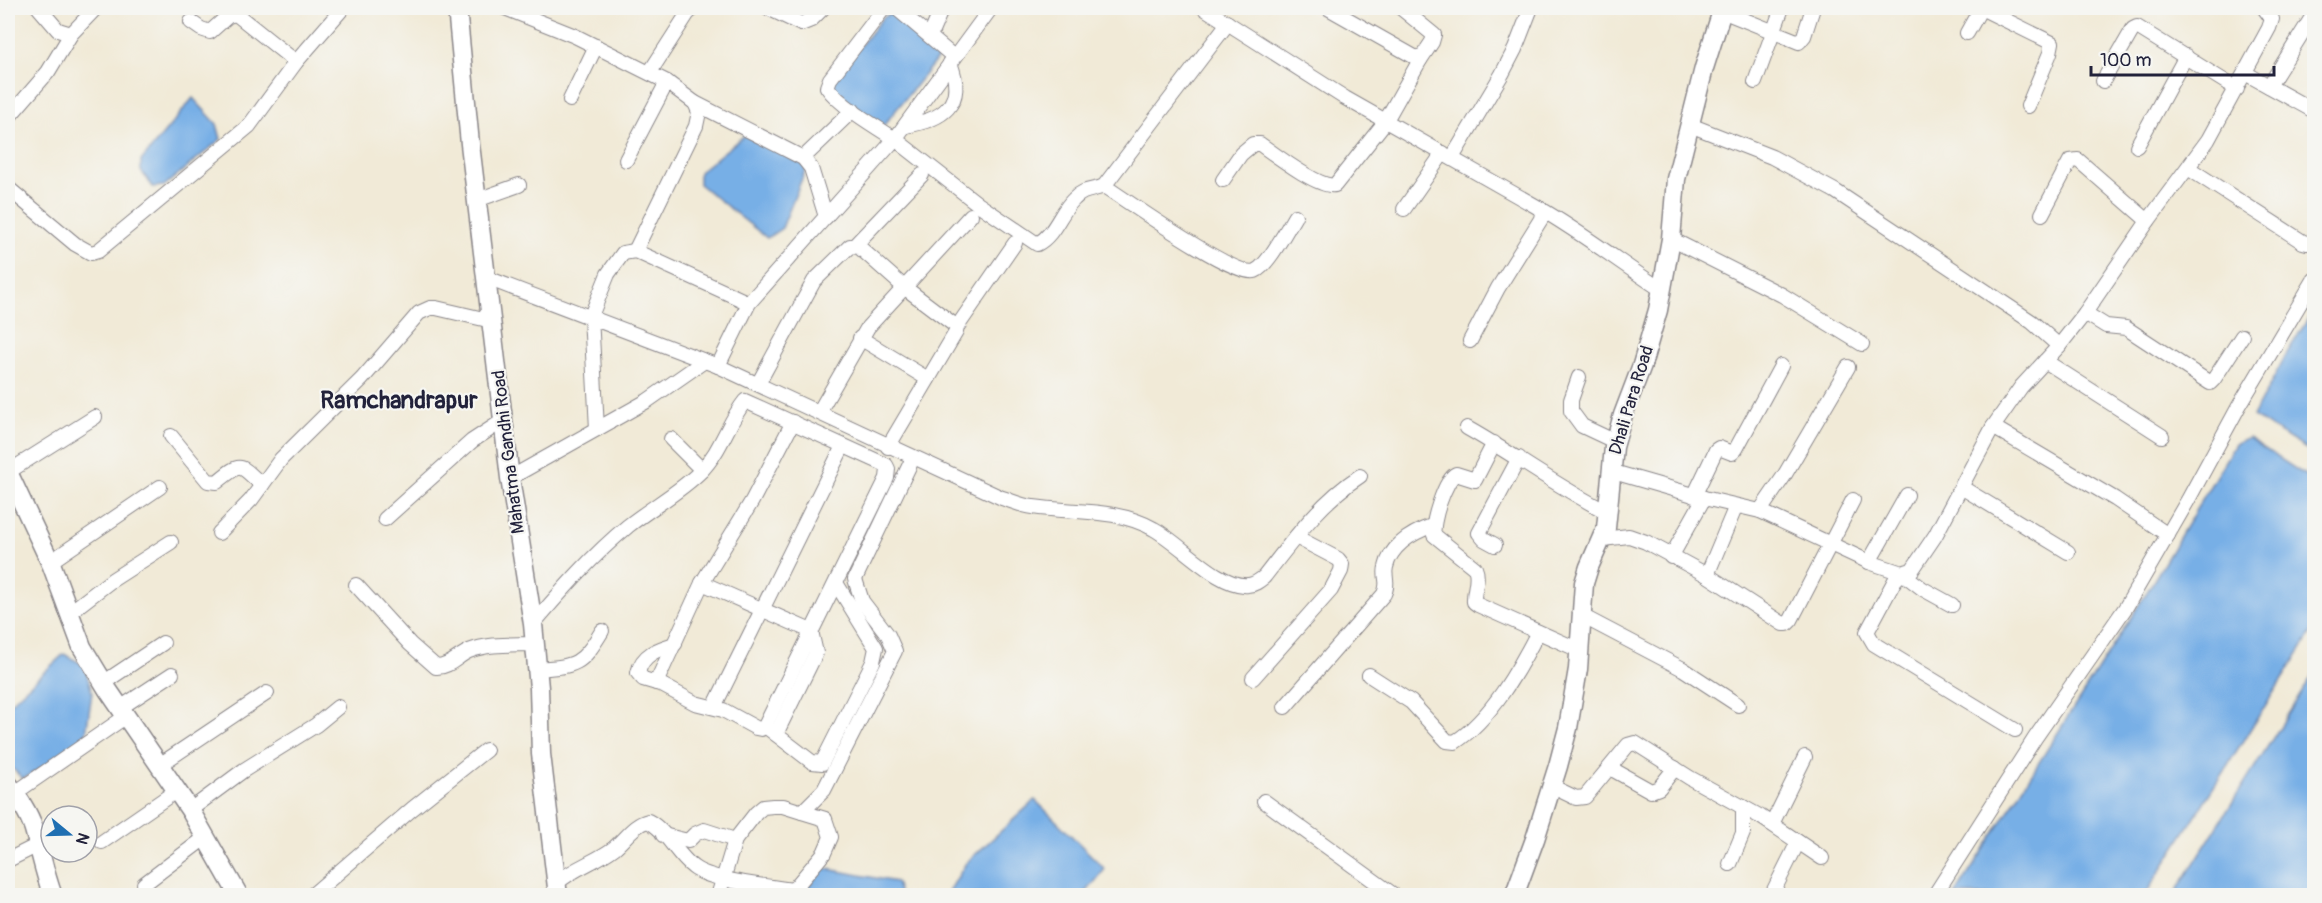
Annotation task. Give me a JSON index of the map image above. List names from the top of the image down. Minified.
{"streets":{"street":["Dhali Para Road","Mahatma Gandhi Road"]},"districts":["Ramchandrapur"],"scale_bar":"100 m","north":"right"}
